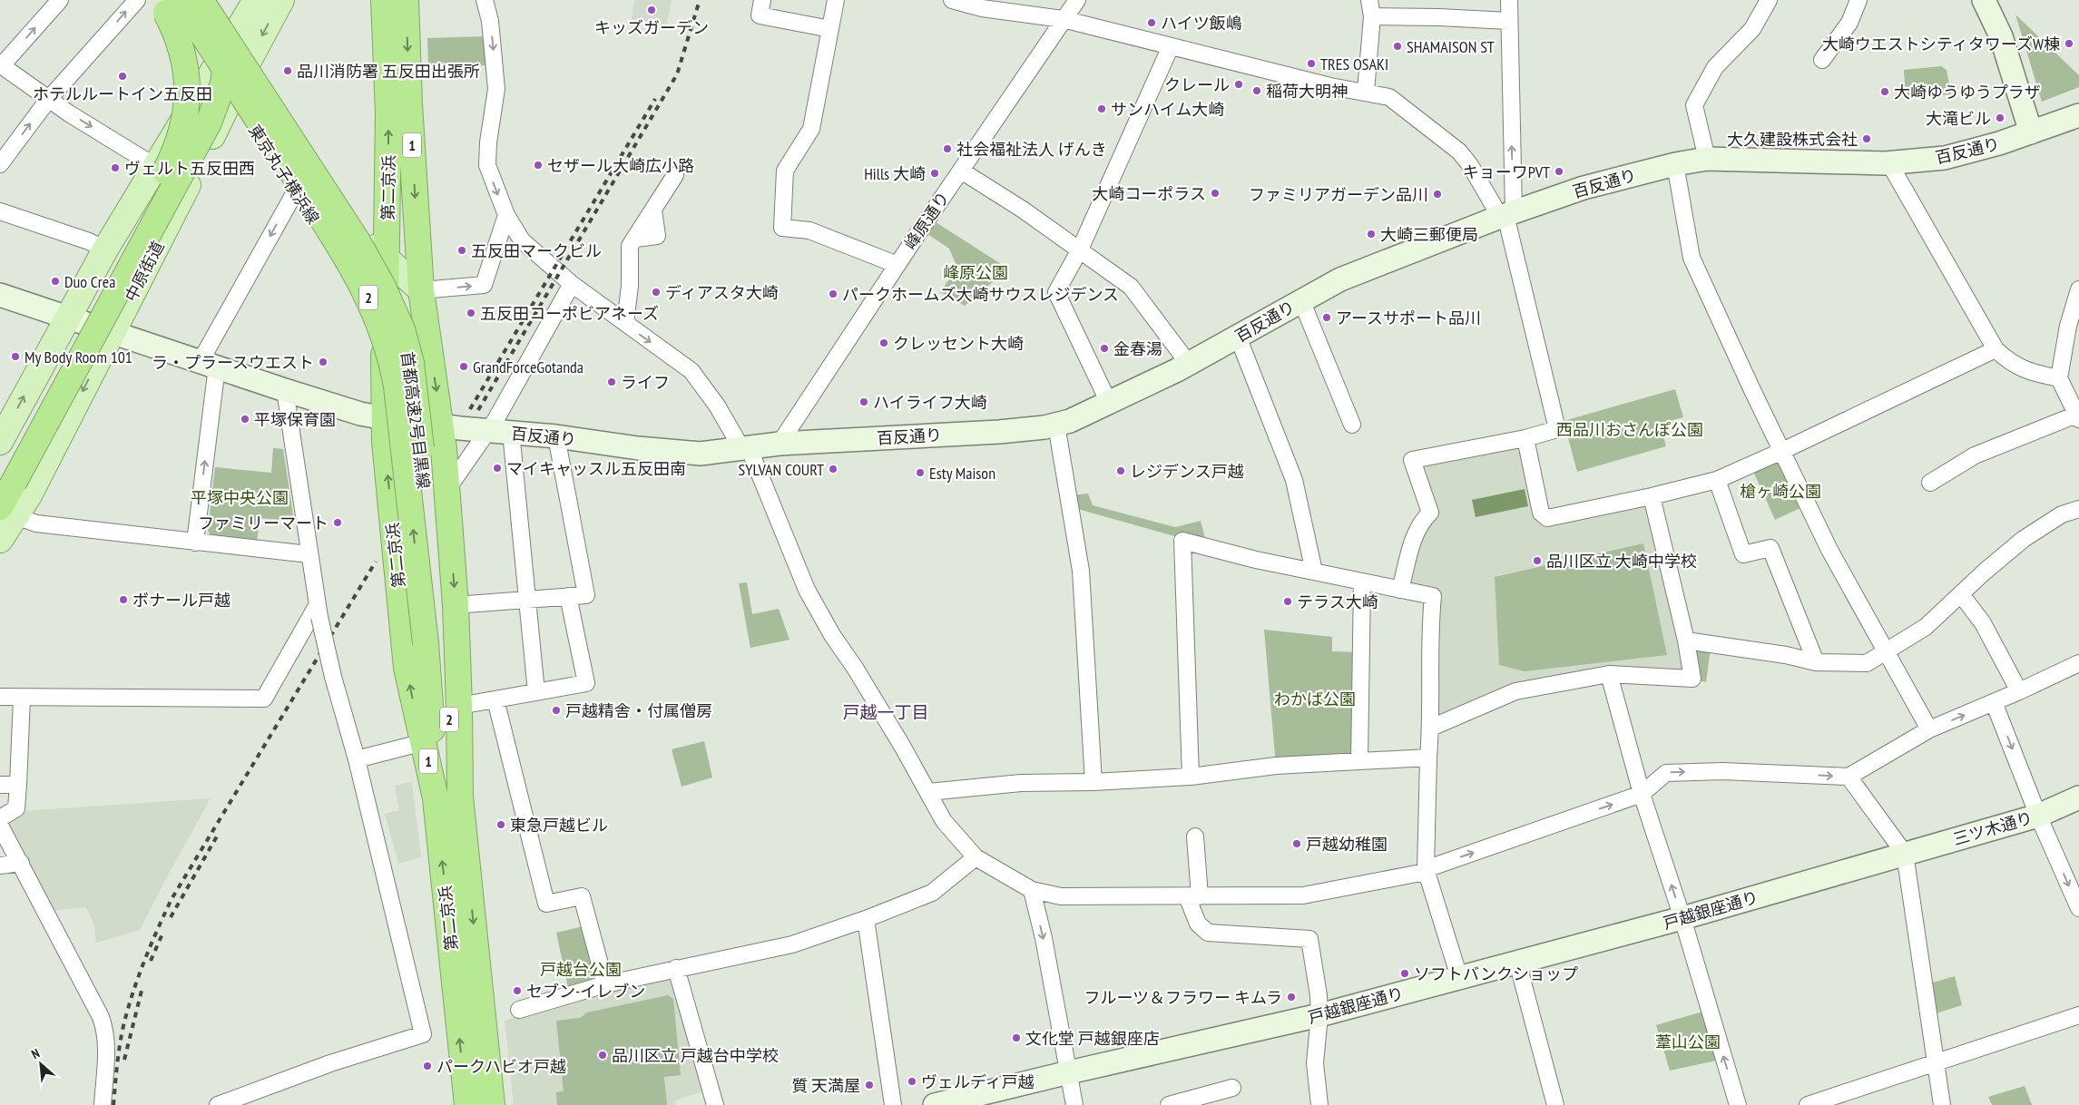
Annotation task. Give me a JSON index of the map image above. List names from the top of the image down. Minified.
{"streets":{"highway":["1","第二京浜","2","首都高速2号目黒線"],"main road":["東京丸子横浜線","中原街道"],"street":["百反通り","峰原通り","三ツ木通り","戸越銀座通り"]},"crossings":[["百反通り","第二京浜"],["百反通り","峰原通り"],["百反通り","中原街道"],["東京丸子横浜線","第二京浜"],["東京丸子横浜線","中原街道"],["第二京浜","首都高速2号目黒線"],["三ツ木通り","戸越銀座通り"]],"districts":["戸越一丁目"],"parks":["峰原公園","西品川おさんぽ公園","槍ヶ崎公園","平塚中央公園","わかば公園","戸越台公園","葦山公園"],"places":["キッズガーデン","ハイツ飯嶋","大崎ウエストシティタワーズW棟","SHAMAISON ST","TRES OSAKI","品川消防署 五反田出張所","ホテルルートイン五反田","クレール","稲荷大明神","大崎ゆうゆうプラザ","サンハイム大崎","大滝ビル","大久建設株式会社","社会福祉法人 げんき","セザール大崎広小路","ヴェルト五反田西","キョーワPVT","Hills 大崎","大崎コーポラス","ファミリアガーデン品川","大崎三郵便局","五反田マークビル","Duo Crea","ディアスタ大崎","パークホームズ大崎サウスレジデンス","五反田コーポビアネーズ","アースサポート品川","クレッセント大崎","金春湯","My Body Room 101","ラ・プラースウエスト","GrandForceGotanda","ライフ","ハイライフ大崎","平塚保育園","マイキャッスル五反田南","SYLVAN COURT","レジデンス戸越","Esty Maison","ファミリーマート","品川区立 大崎中学校","ボナール戸越","テラス大崎","戸越精舎・付属僧房","東急戸越ビル","戸越幼稚園","ソフトバンクショップ","セブン-イレブン","フルーツ＆フラワー キムラ","文化堂 戸越銀座店","品川区立 戸越台中学校","パークハビオ戸越","ヴェルディ戸越","質 天満屋"],"north":"top left"}
